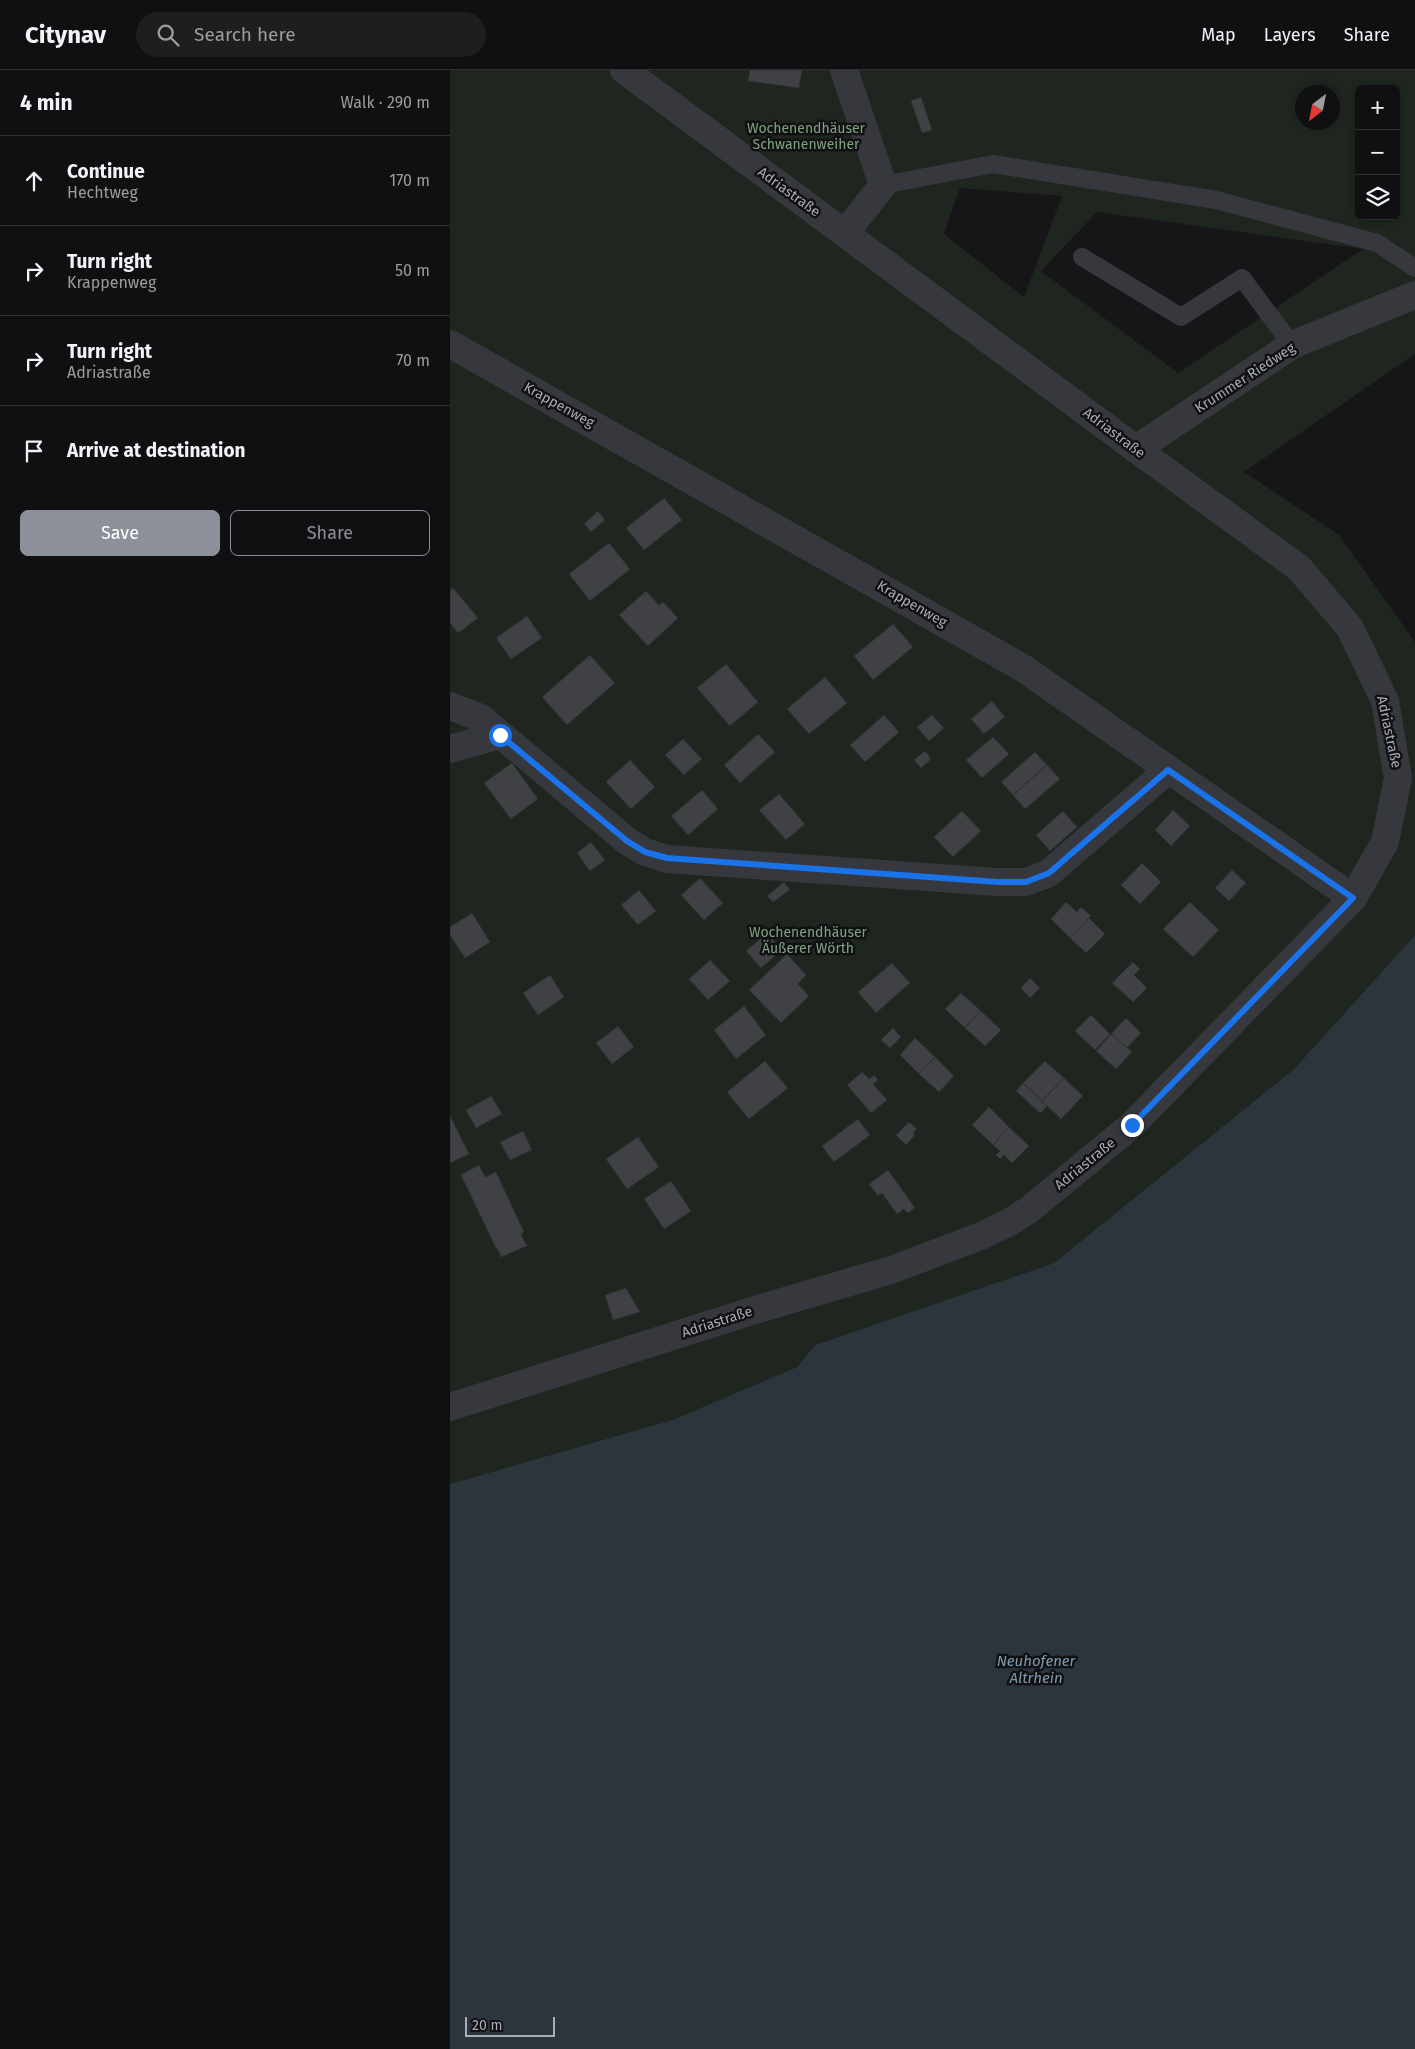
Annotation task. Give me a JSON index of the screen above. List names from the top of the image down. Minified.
{"streets":{"street":["Adriastraße","Krummer Riedweg","Krappenweg"]},"crossings":[["Adriastraße","Krummer Riedweg"],["Adriastraße","Krappenweg"]],"water":["Neuhofener Altrhein"],"parks":["Wochenendhäuser Schwanenweiher","Wochenendhäuser Äußerer Wörth"],"scale_bar":"20 m","north":"bottom left","page":{"header":"Citynav","search":"Search here","nav":["Map","Layers","Share"],"heading":["4 min","Walk · 290 m"],"map_buttons":["+","−"],"list":[["Continue","Hechtweg","170 m"],["Turn right","Krappenweg","50 m"],["Turn right","Adriastraße","70 m"],"Arrive at destination"],"buttons":["Save","Share"],"scale":"20 m"}}
